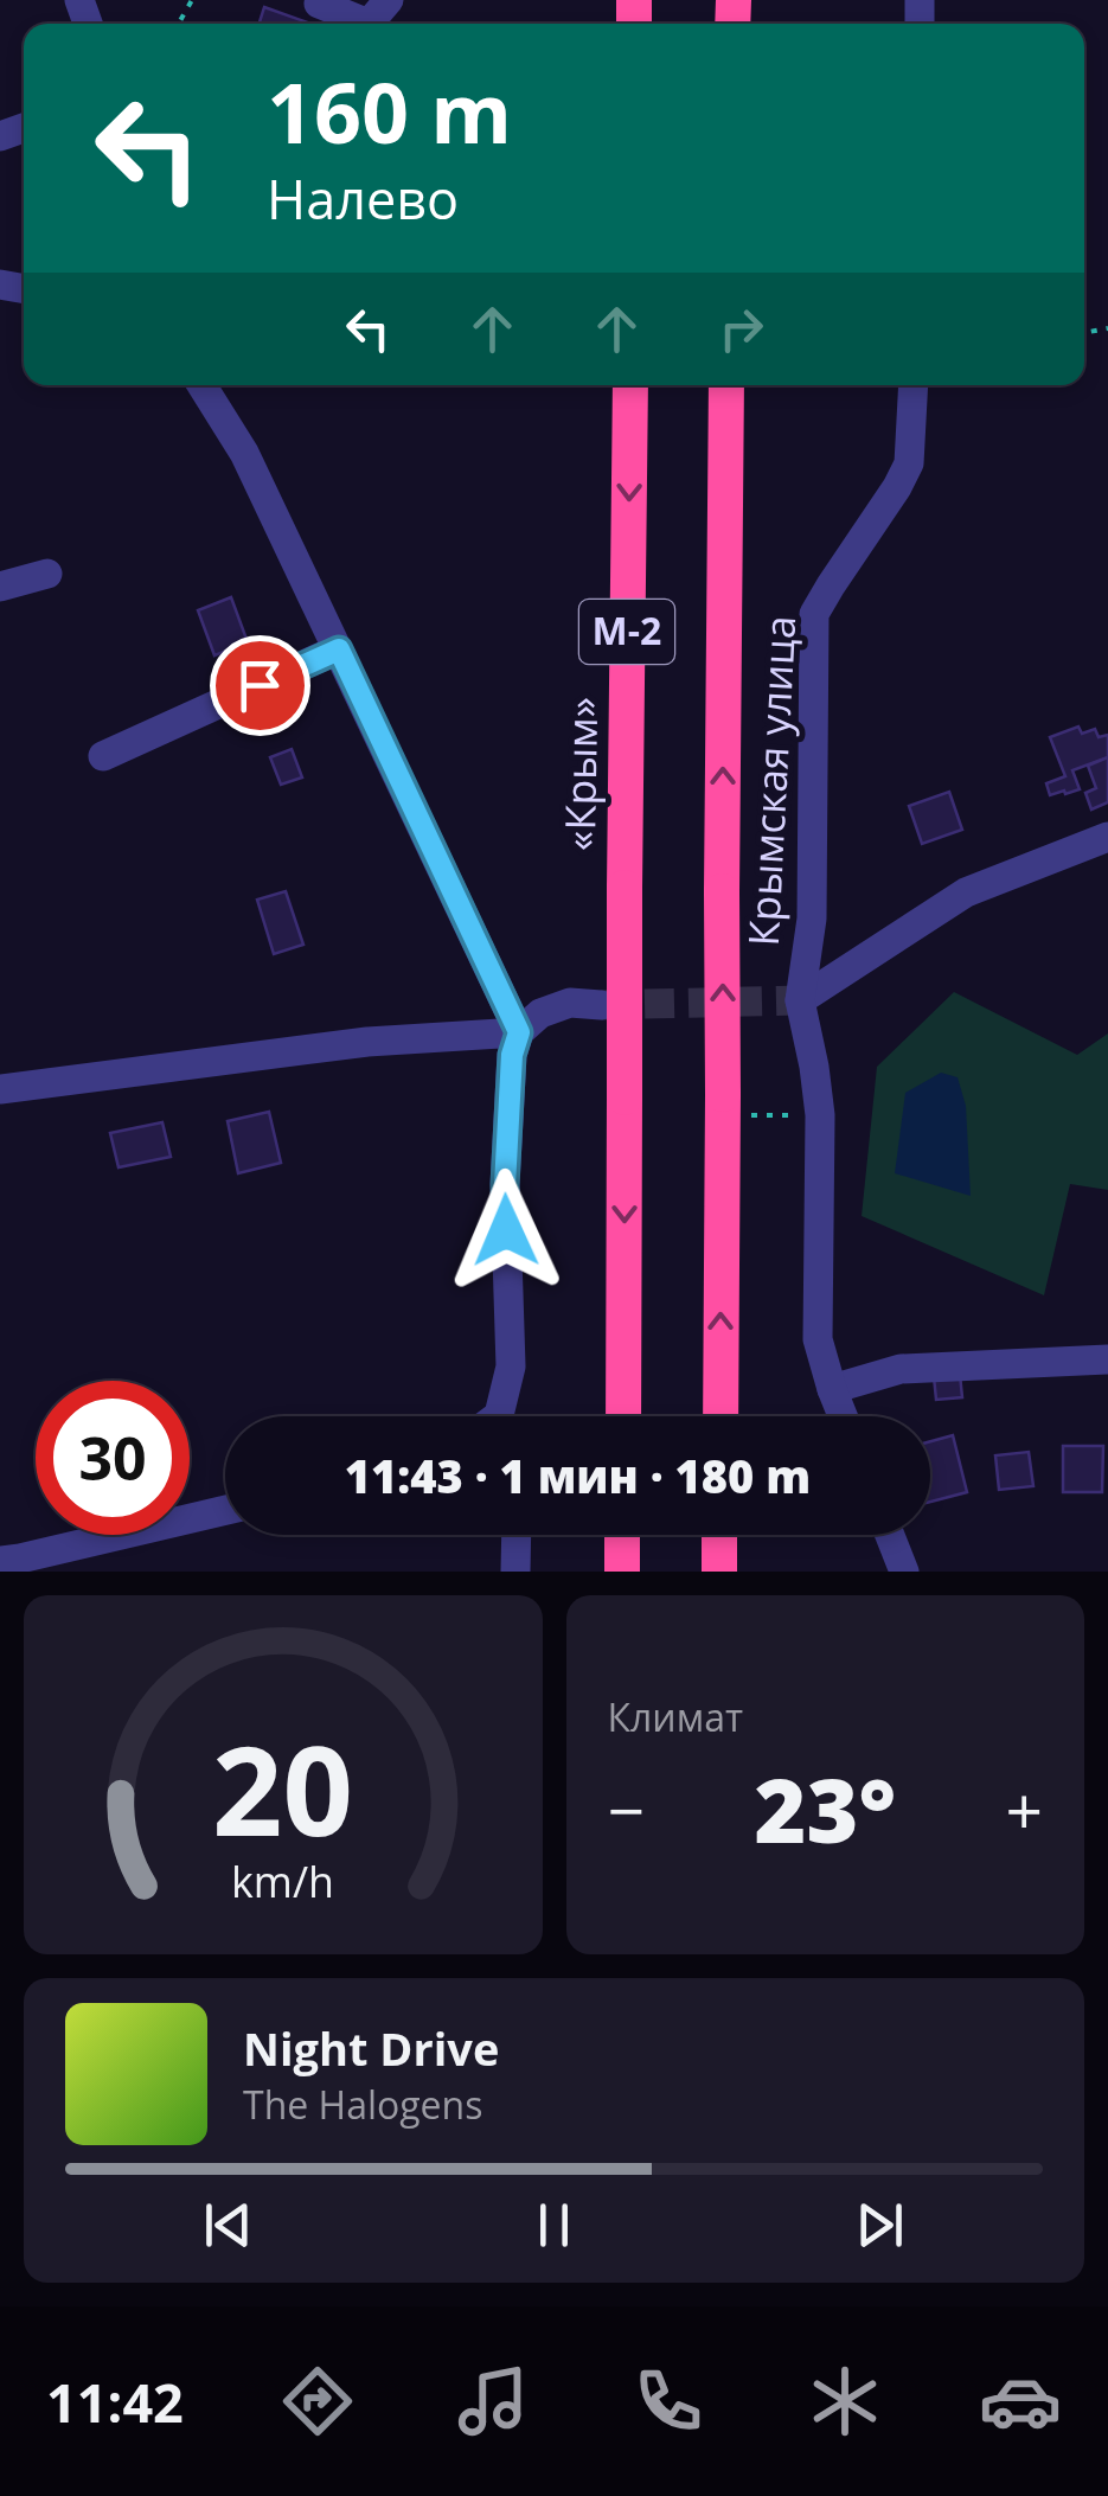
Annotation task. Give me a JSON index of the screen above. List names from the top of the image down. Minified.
{"streets":{"highway":["М-2","«Крым»"],"street":["Крымская улица"]},"page":{"turn":["160 m","Налево"],"limit":"30","trip":"11:43 · 1 мин · 180 m","tile":"Климат","heat":["−","23°","+"],"song":["Night Drive","The Halogens"],"tabs":"11:42","gauge":["20","km/h"]}}
